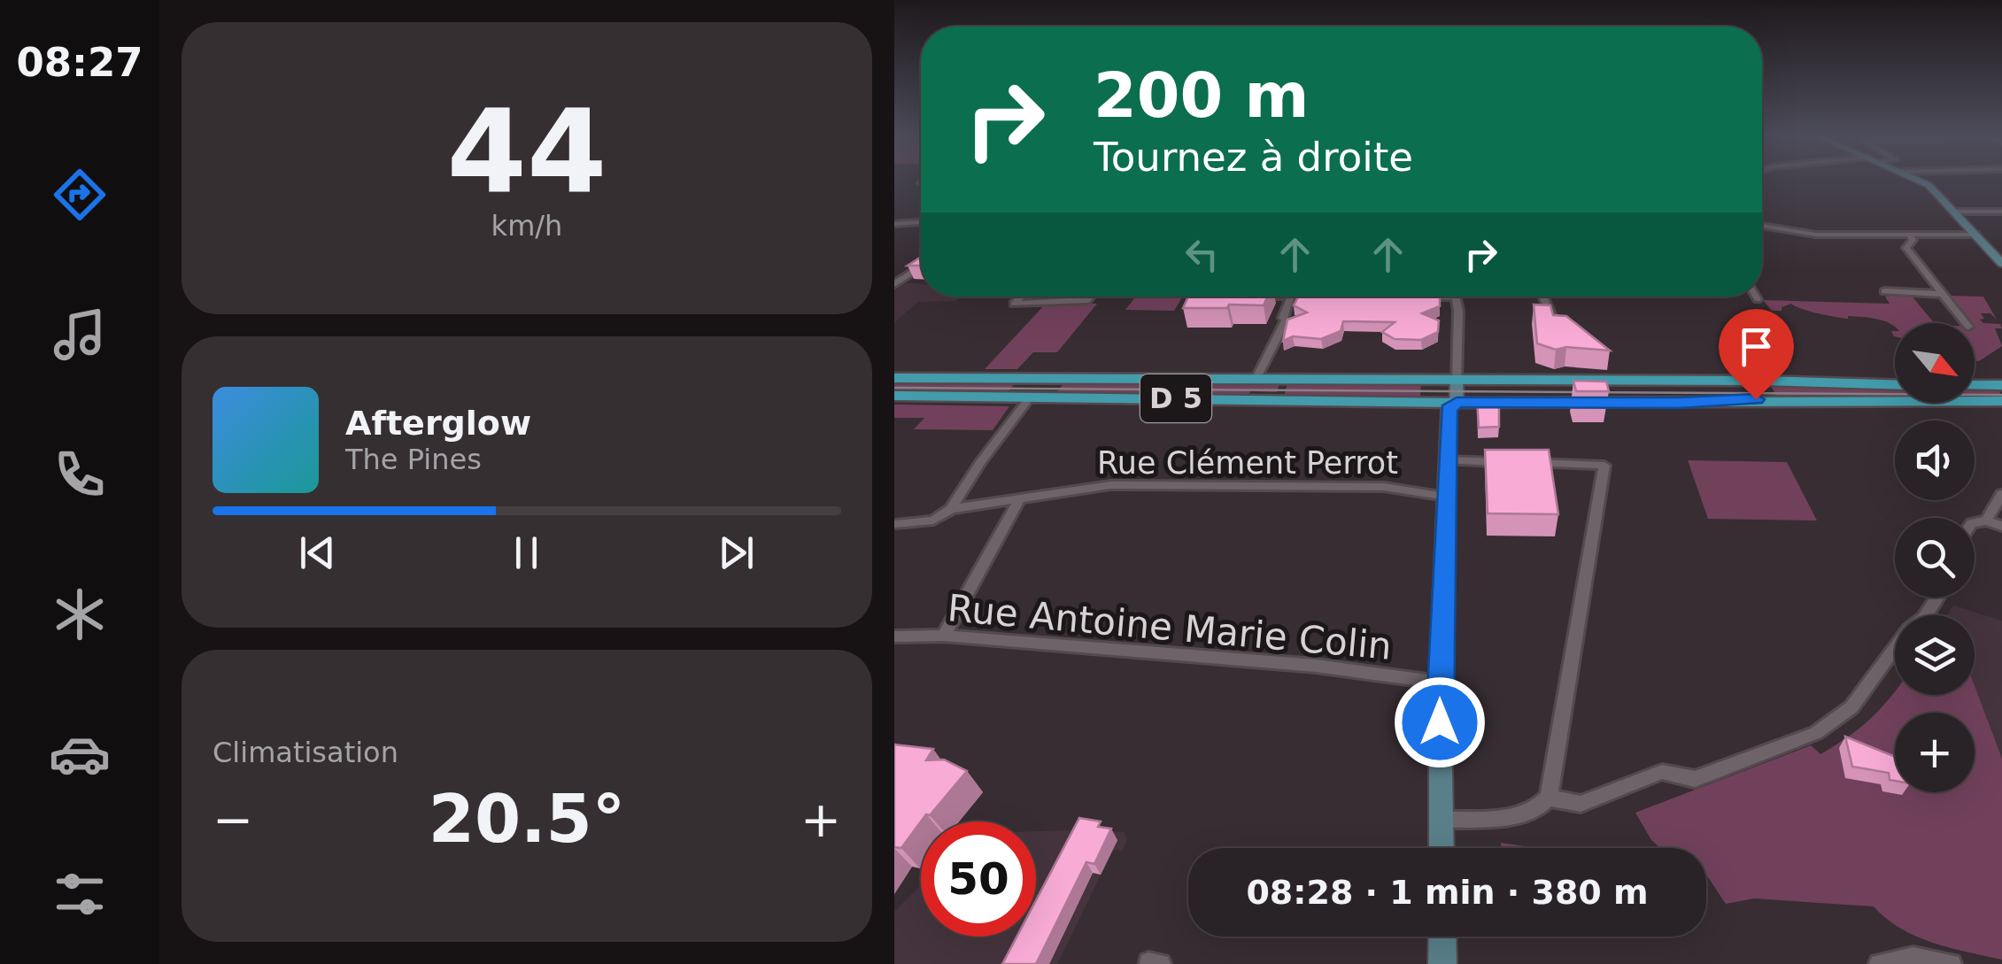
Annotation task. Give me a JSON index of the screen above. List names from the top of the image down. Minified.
{"streets":{"main road":["D 5"],"street":["Rue Clément Perrot","Rue Antoine Marie Colin"]},"north":"bottom right","page":{"tabs":"08:27","tile":[["44","km/h"],"Climatisation"],"turn":["200 m","Tournez à droite"],"map_buttons":"+","song":["Afterglow","The Pines"],"heat":["−","20.5°","+"],"limit":"50","trip":"08:28 · 1 min · 380 m"}}
